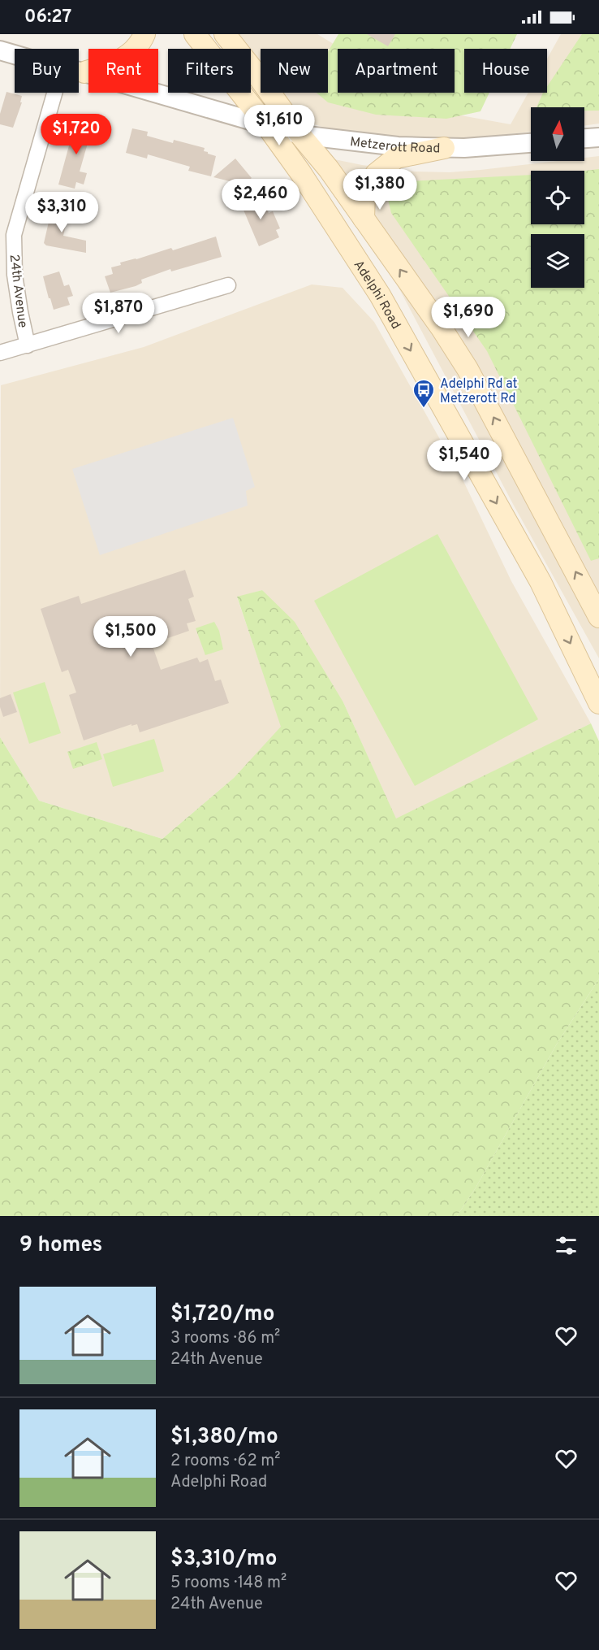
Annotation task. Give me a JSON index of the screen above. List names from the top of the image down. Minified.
{"streets":{"main road":["Adelphi Road"],"street":["Metzerott Road","24th Avenue"]},"crossings":[["Metzerott Road","Adelphi Road"]],"places":{"bus stop":["Adelphi Rd at Metzerott Rd"]},"north":"top","page":{"status":"06:27","chip":["Buy","Rent","Filters","New","Apartment","House"],"price":["$1,610","$1,720","$1,380","$2,460","$3,310","$1,870","$1,690","$1,540","$1,500"],"heading":"9 homes","list":[{"name":"$1,720/mo","note":"3 rooms · 86 m² · 24th Avenue"},{"name":"$1,380/mo","note":"2 rooms · 62 m² · Adelphi Road"},{"name":"$3,310/mo","note":"5 rooms · 148 m² · 24th Avenue"}]}}
